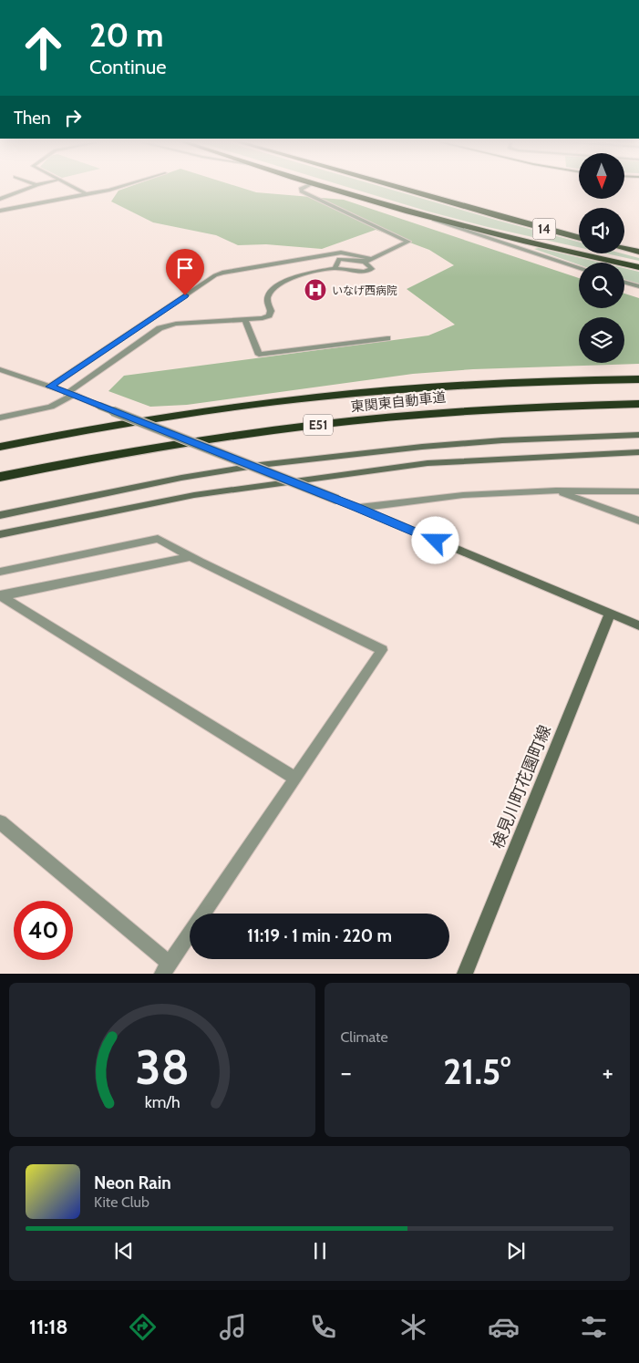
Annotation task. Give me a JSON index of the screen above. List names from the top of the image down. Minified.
{"streets":{"highway":["14","東関東自動車道","E51"],"street":["検見川町花園町線"]},"places":{"hospital":["いなげ西病院"]},"north":"bottom","page":{"turn":["20 m","Continue"],"then":"Then","limit":"40","trip":"11:19 · 1 min · 220 m","tile":"Climate","heat":["−","21.5°","+"],"song":["Neon Rain","Kite Club"],"tabs":"11:18","gauge":["38","km/h"]}}
